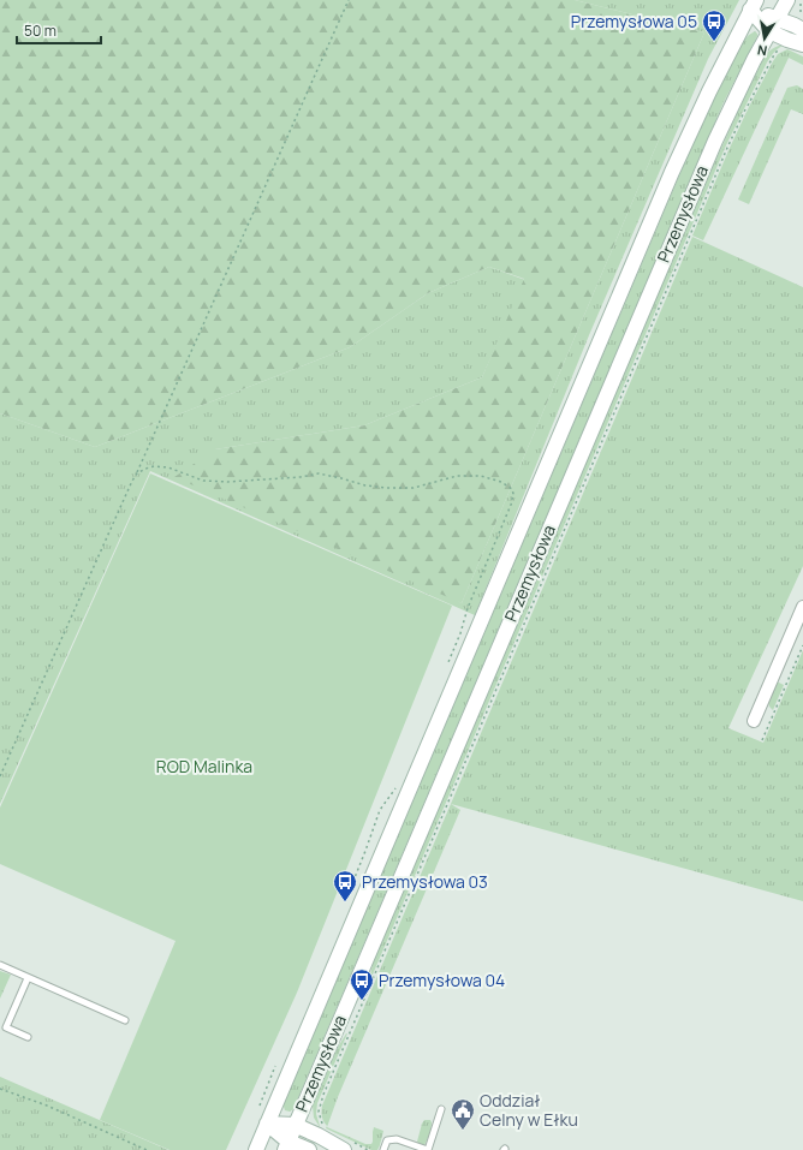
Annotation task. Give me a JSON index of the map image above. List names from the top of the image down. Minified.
{"streets":{"main road":["Przemysłowa"]},"parks":["ROD Malinka"],"places":{"bus stop":["Przemysłowa 05","Przemysłowa 03","Przemysłowa 04"],"public building":["Oddział Celny w Ełku"]},"scale_bar":"50 m","north":"bottom"}
